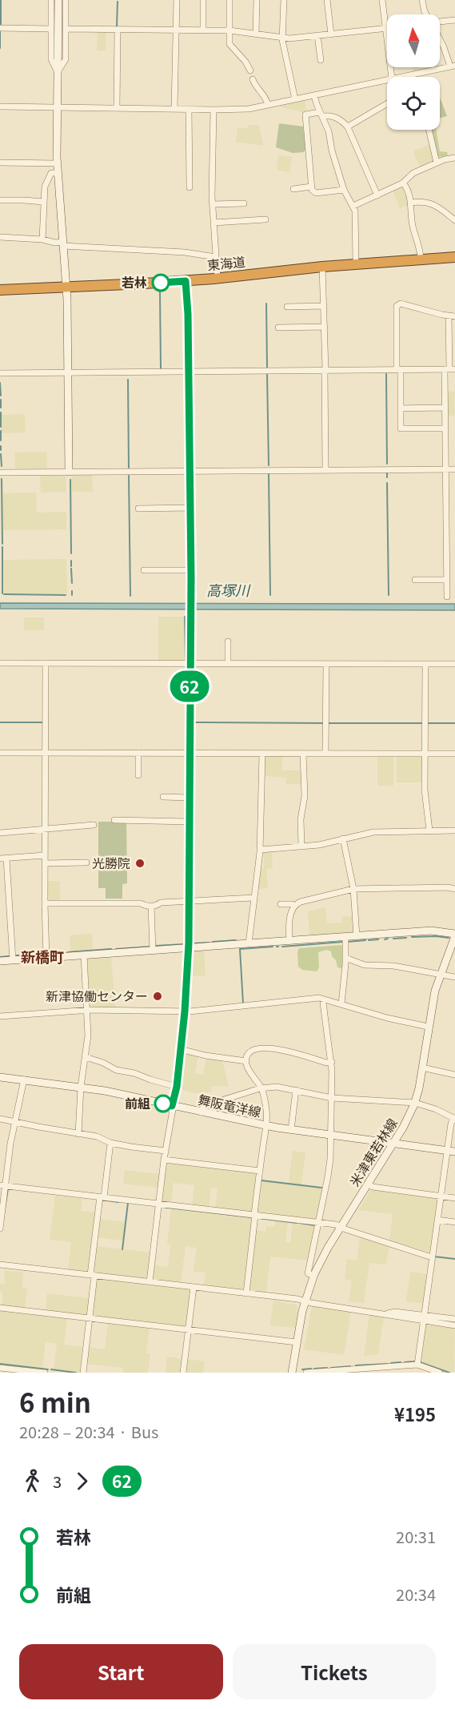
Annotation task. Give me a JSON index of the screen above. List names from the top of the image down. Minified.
{"streets":{"highway":["東海道"],"main road":["舞阪竜洋線","米津東若林線"]},"crossings":[["舞阪竜洋線","米津東若林線"]],"districts":["新橋町"],"water":["高塚川"],"places":["若林","光勝院","新津協働センター","前組"],"lines":["bus line 62"],"north":"top","page":{"on_map":"62","heading":["6 min","20:28 – 20:34 · Bus","¥195"],"legs":["3","62"],"list":[{"name":"若林","value":"20:31"},{"name":"前組","value":"20:34"}],"buttons":["Start","Tickets"]}}
